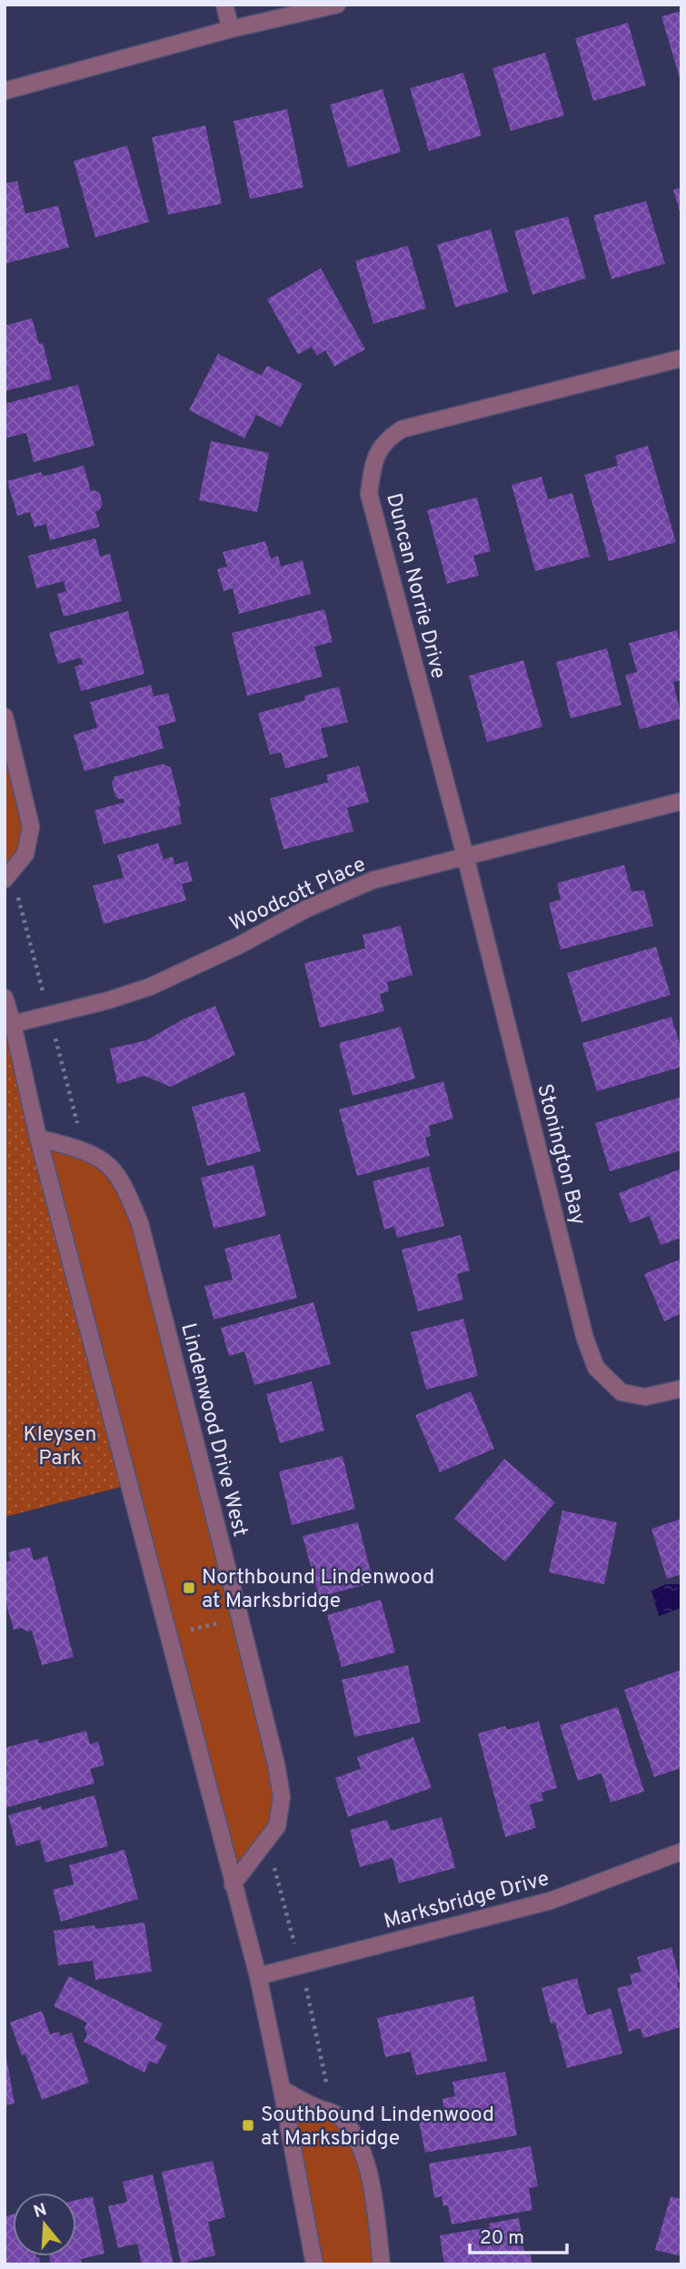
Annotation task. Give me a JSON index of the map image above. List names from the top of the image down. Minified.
{"streets":{"street":["Duncan Norrie Drive","Woodcott Place","Stonington Bay","Lindenwood Drive West","Marksbridge Drive"]},"crossings":[["Duncan Norrie Drive","Woodcott Place"],["Duncan Norrie Drive","Stonington Bay"],["Woodcott Place","Stonington Bay"]],"parks":["Kleysen Park"],"places":{"transit":["Northbound Lindenwood at Marksbridge","Southbound Lindenwood at Marksbridge"]},"scale_bar":"20 m","north":"top"}
